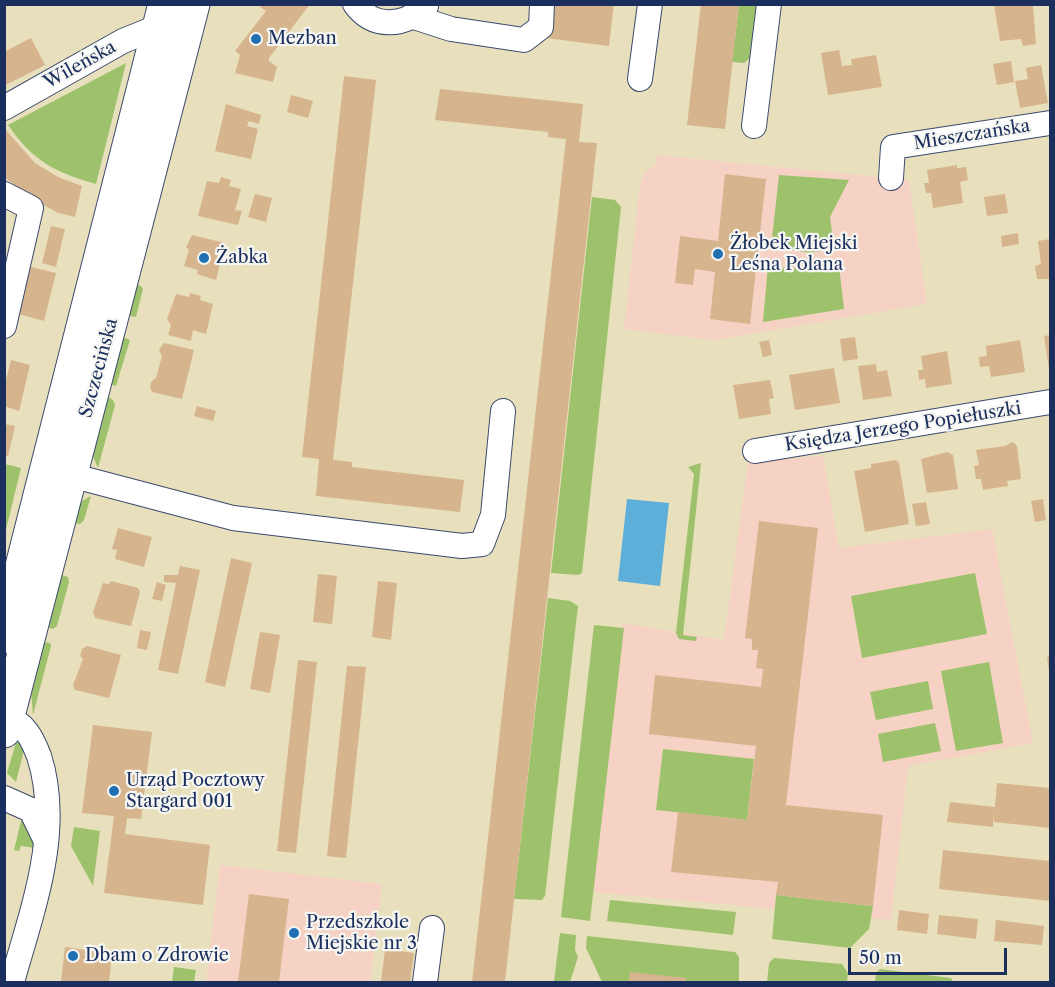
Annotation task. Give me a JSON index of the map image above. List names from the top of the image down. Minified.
{"streets":{"main road":["Szczecińska"],"street":["Wileńska","Mieszczańska","Księdza Jerzego Popiełuszki"]},"crossings":[["Wileńska","Szczecińska"]],"places":["Mezban","Żłobek Miejski Leśna Polana","Żabka","Urząd Pocztowy Stargard 001","Przedszkole Miejskie nr 3","Dbam o Zdrowie"],"scale_bar":"50 m"}
